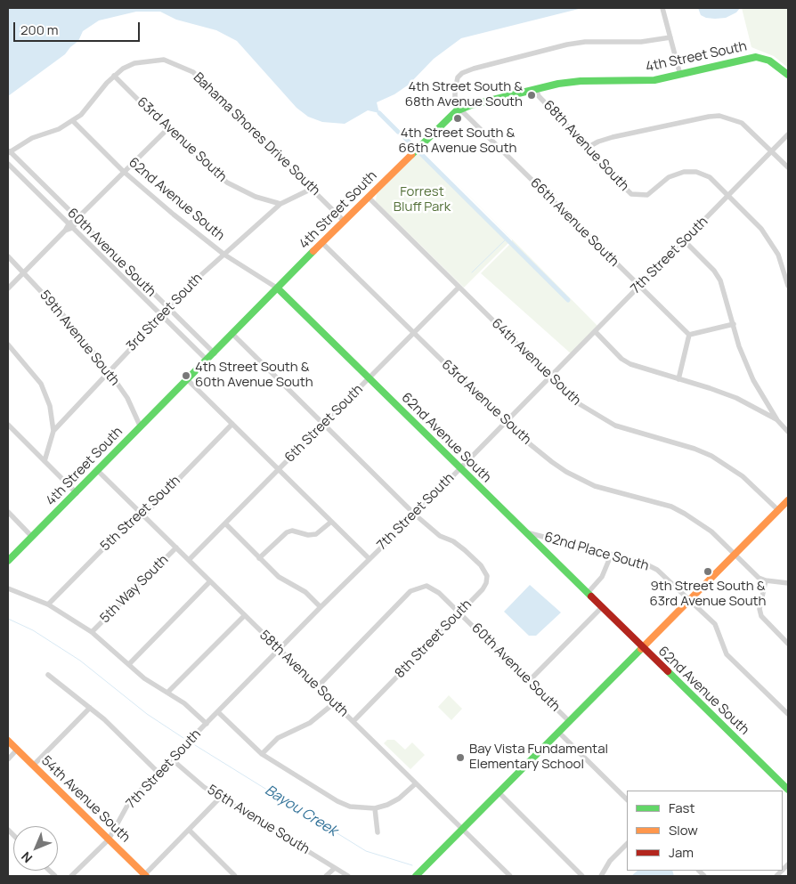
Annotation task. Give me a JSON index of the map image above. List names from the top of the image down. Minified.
{"streets":{"street":["4th Street South","Bahama Shores Drive South","63rd Avenue South","68th Avenue South","62nd Avenue South","66th Avenue South","60th Avenue South","7th Street South","3rd Street South","59th Avenue South","64th Avenue South","6th Street South","5th Street South","62nd Place South","5th Way South","8th Street South","58th Avenue South","54th Avenue South","56th Avenue South"]},"crossings":[["4th Street South","Bahama Shores Drive South"],["4th Street South","63rd Avenue South"],["4th Street South","68th Avenue South"],["4th Street South","62nd Avenue South"],["4th Street South","66th Avenue South"],["4th Street South","60th Avenue South"],["4th Street South","59th Avenue South"],["4th Street South","64th Avenue South"],["4th Street South","8th Street South"],["4th Street South","58th Avenue South"],["Bahama Shores Drive South","63rd Avenue South"],["Bahama Shores Drive South","62nd Avenue South"],["Bahama Shores Drive South","60th Avenue South"],["Bahama Shores Drive South","3rd Street South"],["63rd Avenue South","7th Street South"],["63rd Avenue South","3rd Street South"],["63rd Avenue South","6th Street South"],["68th Avenue South","7th Street South"],["62nd Avenue South","7th Street South"],["62nd Avenue South","3rd Street South"],["62nd Avenue South","6th Street South"],["62nd Avenue South","62nd Place South"],["66th Avenue South","7th Street South"],["60th Avenue South","3rd Street South"],["60th Avenue South","8th Street South"],["60th Avenue South","58th Avenue South"],["7th Street South","64th Avenue South"],["7th Street South","8th Street South"],["7th Street South","58th Avenue South"],["7th Street South","54th Avenue South"],["7th Street South","56th Avenue South"],["3rd Street South","59th Avenue South"],["64th Avenue South","6th Street South"],["6th Street South","8th Street South"],["6th Street South","58th Avenue South"],["5th Street South","58th Avenue South"],["5th Way South","58th Avenue South"],["8th Street South","58th Avenue South"]],"water":["Bayou Creek"],"parks":["Forrest Bluff Park"],"places":["4th Street South & 68th Avenue South","4th Street South & 66th Avenue South","4th Street South & 60th Avenue South","9th Street South & 63rd Avenue South","Bay Vista Fundamental Elementary School"],"legend":["Fast","Slow","Jam"],"scale_bar":"200 m","north":"bottom left"}
